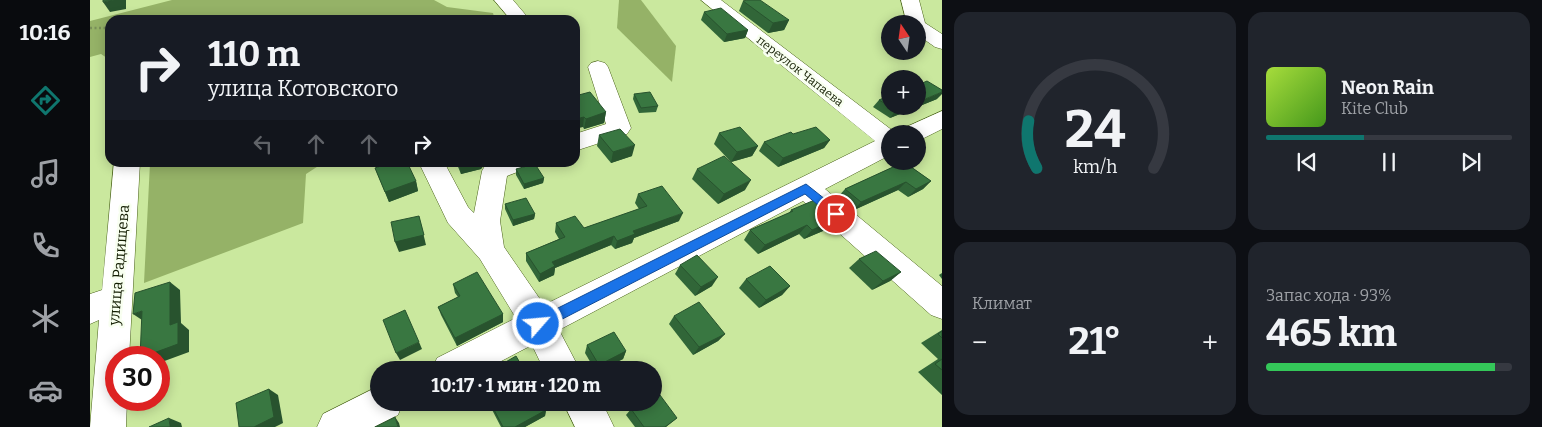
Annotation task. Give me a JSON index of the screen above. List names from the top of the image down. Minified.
{"streets":{"street":["переулок Чапаева","улица Радищева"]},"north":"top","page":{"tabs":"10:16","map_buttons":["+","−"],"turn":["110 m","улица Котовского"],"song":["Neon Rain","Kite Club"],"tile":["Климат",["Запас хода · 93%","465 km"]],"heat":["−","21°","+"],"limit":"30","trip":"10:17 · 1 мин · 120 m","gauge":["24","km/h"]}}
